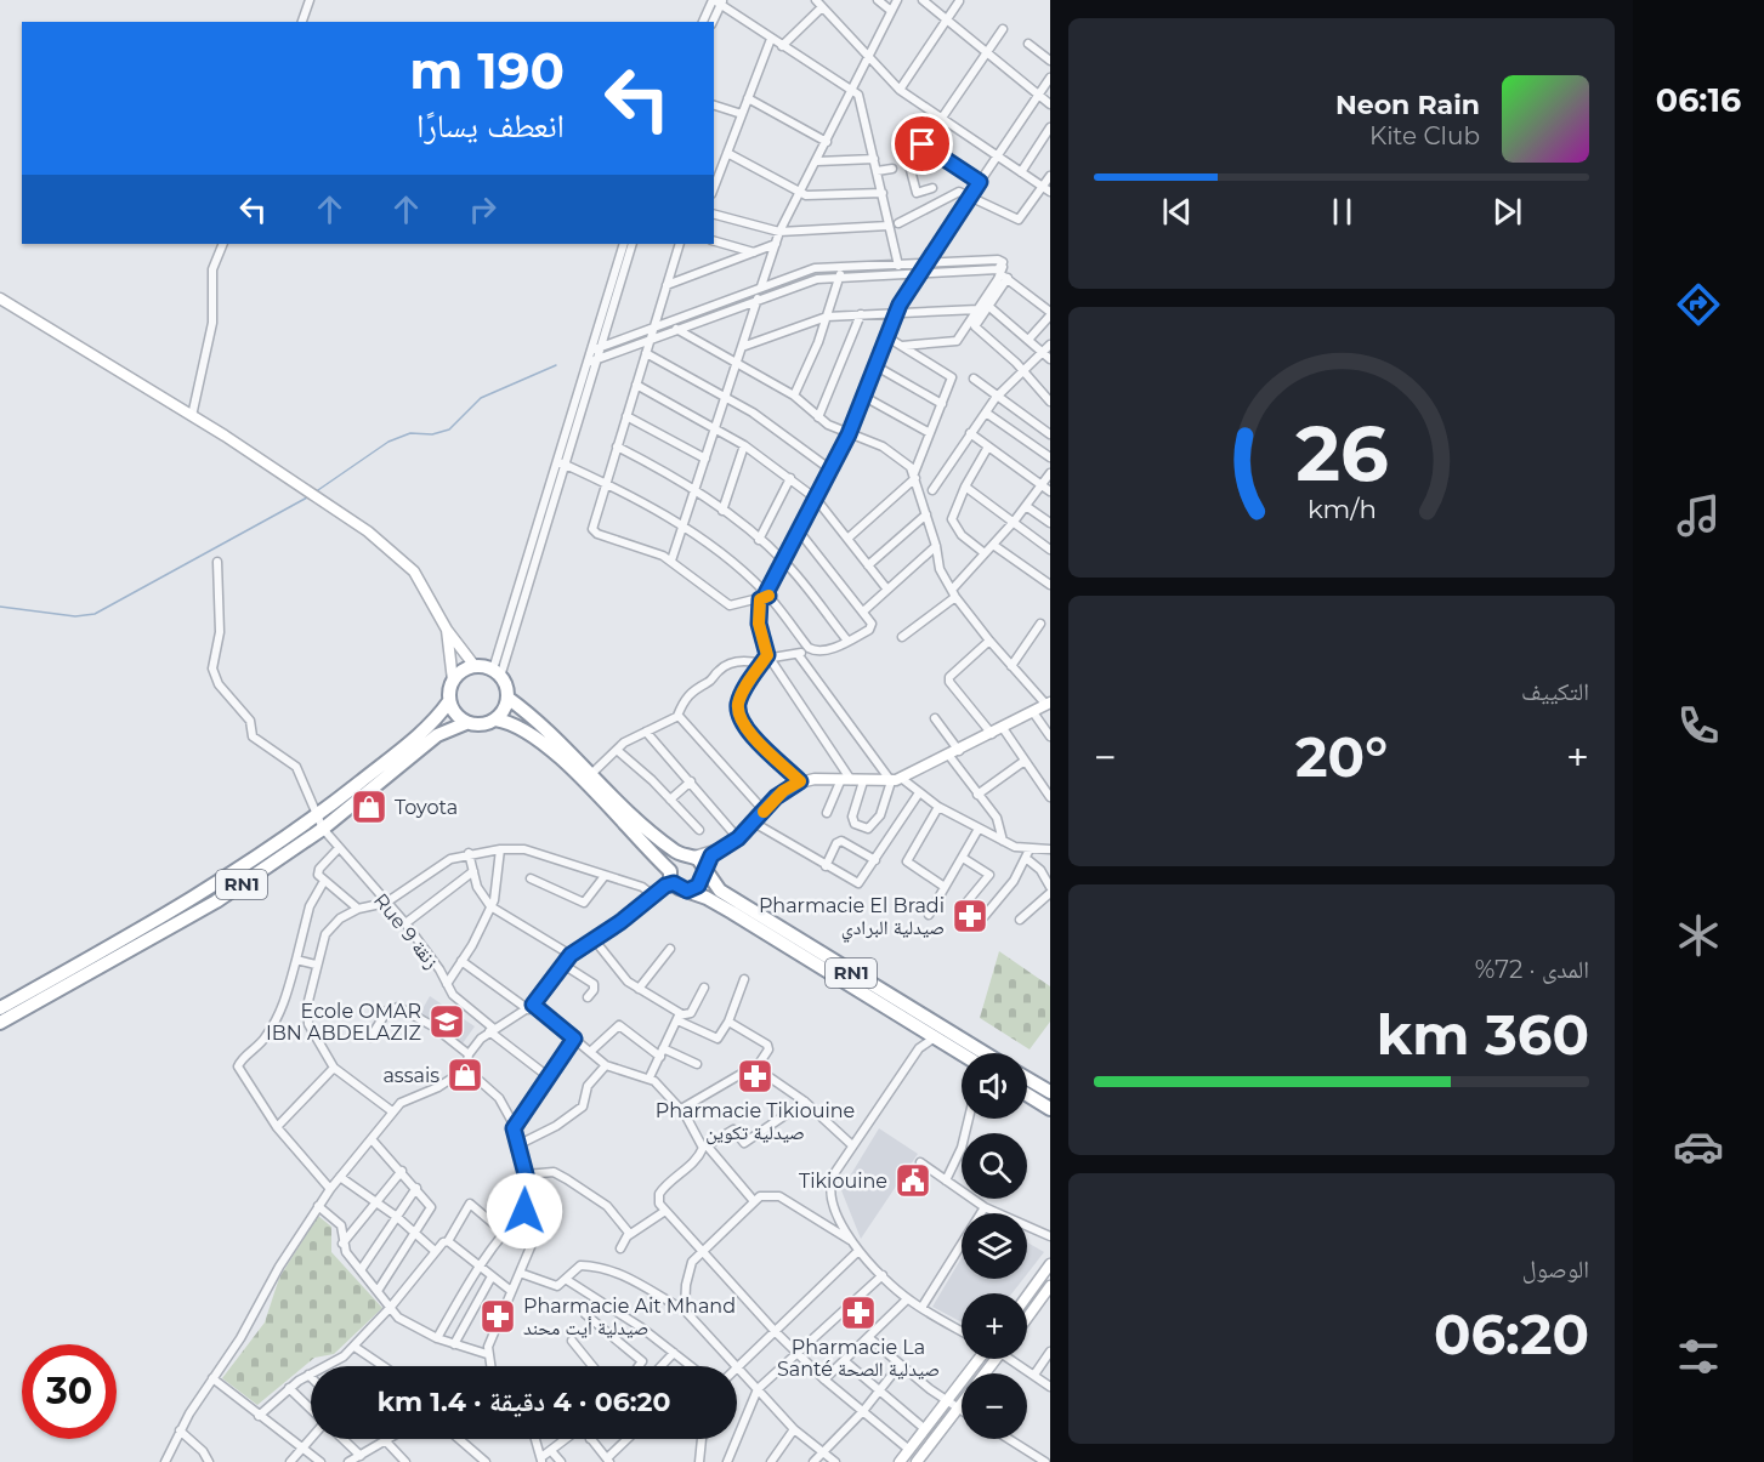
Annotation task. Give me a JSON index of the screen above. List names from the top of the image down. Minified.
{"streets":{"highway":["RN1"],"street":["Rue 9 زنقة"]},"crossings":[["RN1","Rue 9 زنقة"]],"places":{"shop":["Toyota","assais"],"pharmacy":["Pharmacie El Bradi صيدلية البرادي","Pharmacie Tikiouine صيدلية تكوين","Pharmacie La Santé صيدلية الصحة","Pharmacie Ait Mhand صيدلية أيت محند"],"school or university":["Ecole OMAR IBN ABDELAZIZ"],"public building":["Tikiouine"]},"page":{"tabs":"06:16","turn":["190 m","انعطف يسارًا"],"song":["Neon Rain","Kite Club"],"tile":["التكييف",["المدى · 72%","360 km"],["الوصول","06:20"]],"heat":["−","20°","+"],"map_buttons":["+","−"],"limit":"30","trip":"06:20 · 4 دقيقة · 1.4 km","gauge":["26","km/h"]}}
